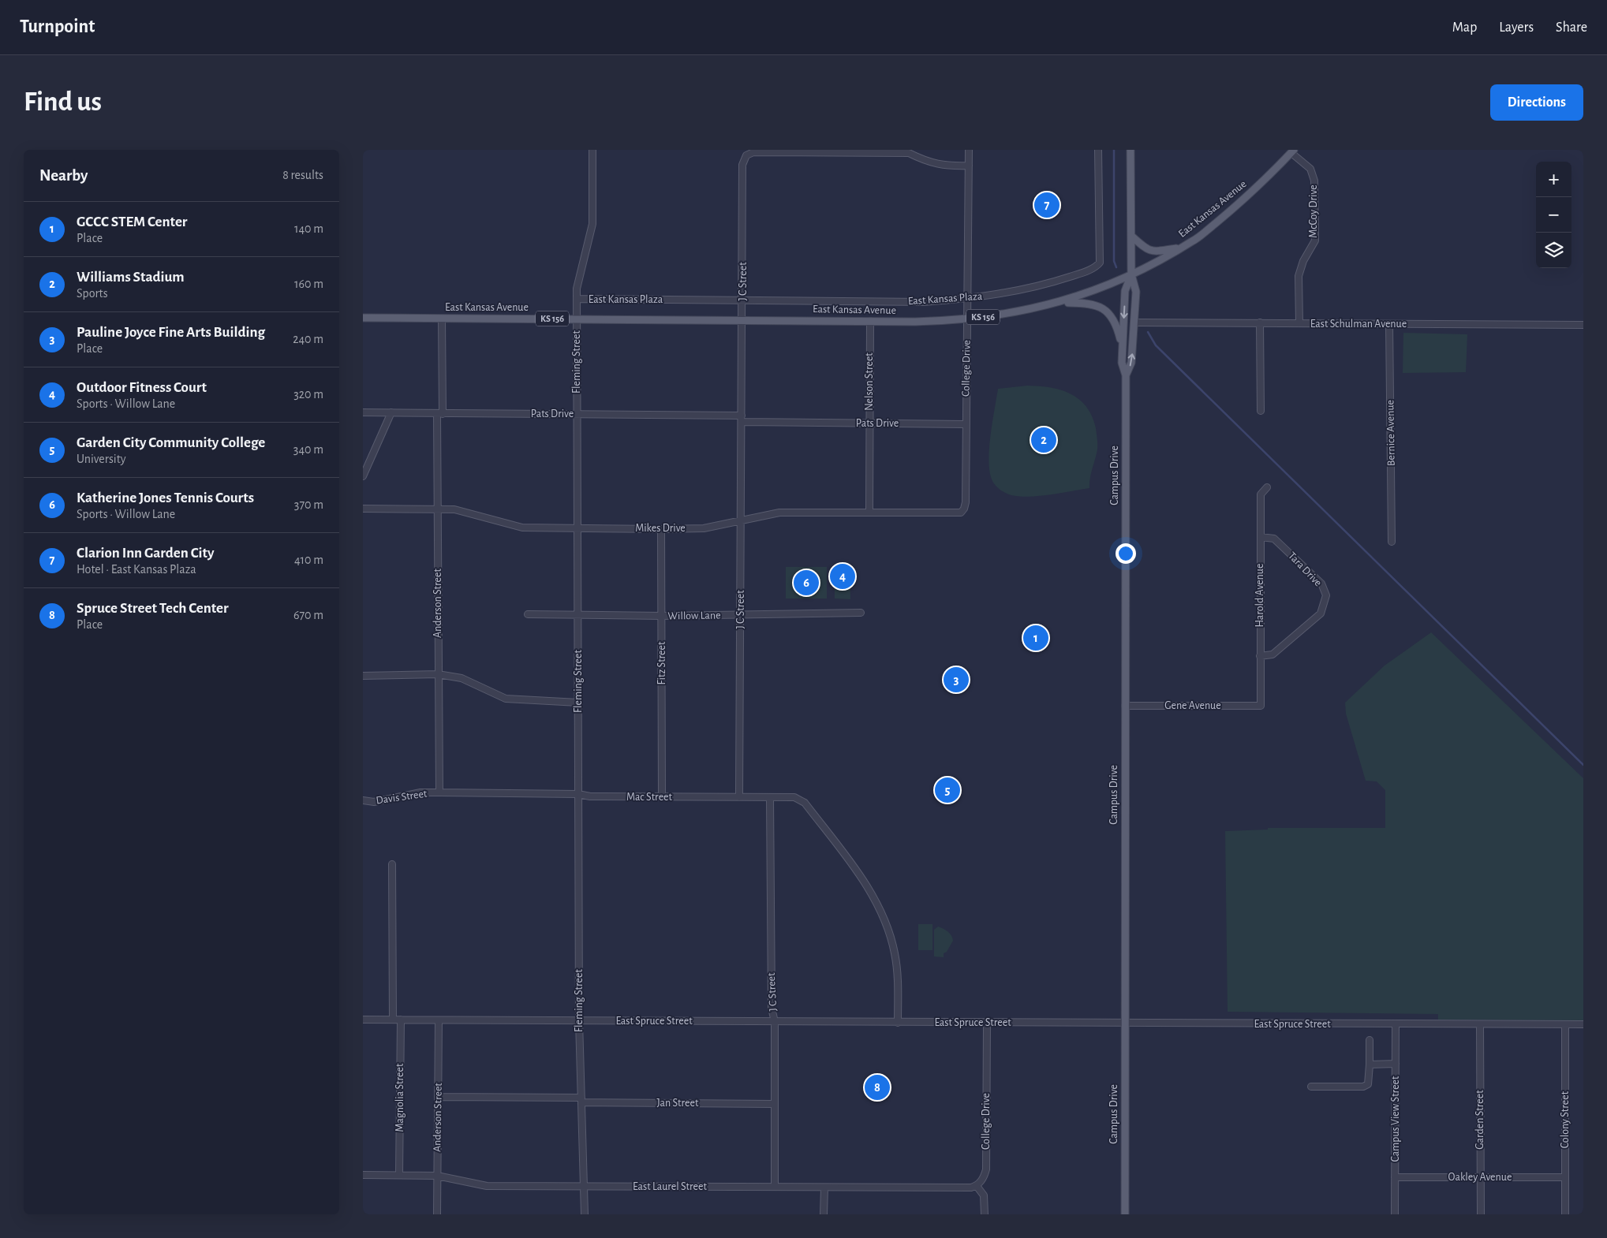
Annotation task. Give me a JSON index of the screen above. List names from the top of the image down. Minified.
{"streets":{"main road":["East Kansas Avenue","KS 156","Campus Drive"],"street":["McCoy Drive","J C Street","East Kansas Plaza","East Schulman Avenue","Fleming Street","College Drive","Nelson Street","Pats Drive","Bernice Avenue","Mikes Drive","Tara Drive","Harold Avenue","Anderson Street","Willow Lane","Fitz Street","Gene Avenue","Davis Street","Mac Street","East Spruce Street","Magnolia Street","Jan Street","Campus View Street","Garden Street","Colony Street","Oakley Avenue","East Laurel Street"]},"crossings":[["East Kansas Avenue","McCoy Drive"],["East Kansas Avenue","J C Street"],["East Kansas Avenue","Fleming Street"],["East Kansas Avenue","College Drive"],["East Kansas Avenue","Nelson Street"],["East Kansas Avenue","Campus Drive"],["East Kansas Avenue","Anderson Street"],["McCoy Drive","East Schulman Avenue"],["J C Street","East Kansas Plaza"],["J C Street","Pats Drive"],["J C Street","Mikes Drive"],["J C Street","Willow Lane"],["J C Street","Mac Street"],["J C Street","East Spruce Street"],["J C Street","Jan Street"],["J C Street","East Laurel Street"],["East Kansas Plaza","Fleming Street"],["East Kansas Plaza","College Drive"],["East Schulman Avenue","Bernice Avenue"],["East Schulman Avenue","Campus Drive"],["Fleming Street","Pats Drive"],["Fleming Street","Mikes Drive"],["Fleming Street","Willow Lane"],["Fleming Street","Mac Street"],["Fleming Street","East Spruce Street"],["Fleming Street","Jan Street"],["Fleming Street","East Laurel Street"],["College Drive","Pats Drive"],["College Drive","Mikes Drive"],["College Drive","East Spruce Street"],["College Drive","East Laurel Street"],["Nelson Street","Pats Drive"],["Nelson Street","Mikes Drive"],["Pats Drive","Anderson Street"],["Campus Drive","Gene Avenue"],["Campus Drive","East Spruce Street"],["Mikes Drive","Anderson Street"],["Mikes Drive","Fitz Street"],["Tara Drive","Harold Avenue"],["Harold Avenue","Gene Avenue"],["Anderson Street","Davis Street"],["Anderson Street","Mac Street"],["Anderson Street","East Spruce Street"],["Anderson Street","Jan Street"],["Anderson Street","East Laurel Street"],["Willow Lane","Fitz Street"],["Fitz Street","Mac Street"],["Davis Street","Mac Street"],["Mac Street","East Spruce Street"],["East Spruce Street","Magnolia Street"],["East Spruce Street","Campus View Street"],["East Spruce Street","Garden Street"],["East Spruce Street","Colony Street"],["Magnolia Street","East Laurel Street"],["Campus View Street","Oakley Avenue"],["Garden Street","Oakley Avenue"],["Colony Street","Oakley Avenue"]],"page":{"header":"Turnpoint","nav":["Map","Layers","Share"],"buttons":"Directions","title":"Find us","heading":["Nearby","8 results"],"map_buttons":["+","−"],"pins":["7","2","4","6","1","3","5","8"],"list":[{"mark":"1","name":"GCCC STEM Center","note":"Place","value":"140 m"},{"mark":"2","name":"Williams Stadium","note":"Sports","value":"160 m"},{"mark":"3","name":"Pauline Joyce Fine Arts Building","note":"Place","value":"240 m"},{"mark":"4","name":"Outdoor Fitness Court","note":"Sports · Willow Lane","value":"320 m"},{"mark":"5","name":"Garden City Community College","note":"University","value":"340 m"},{"mark":"6","name":"Katherine Jones Tennis Courts","note":"Sports · Willow Lane","value":"370 m"},{"mark":"7","name":"Clarion Inn Garden City","note":"Hotel · East Kansas Plaza","value":"410 m"},{"mark":"8","name":"Spruce Street Tech Center","note":"Place","value":"670 m"}]}}
